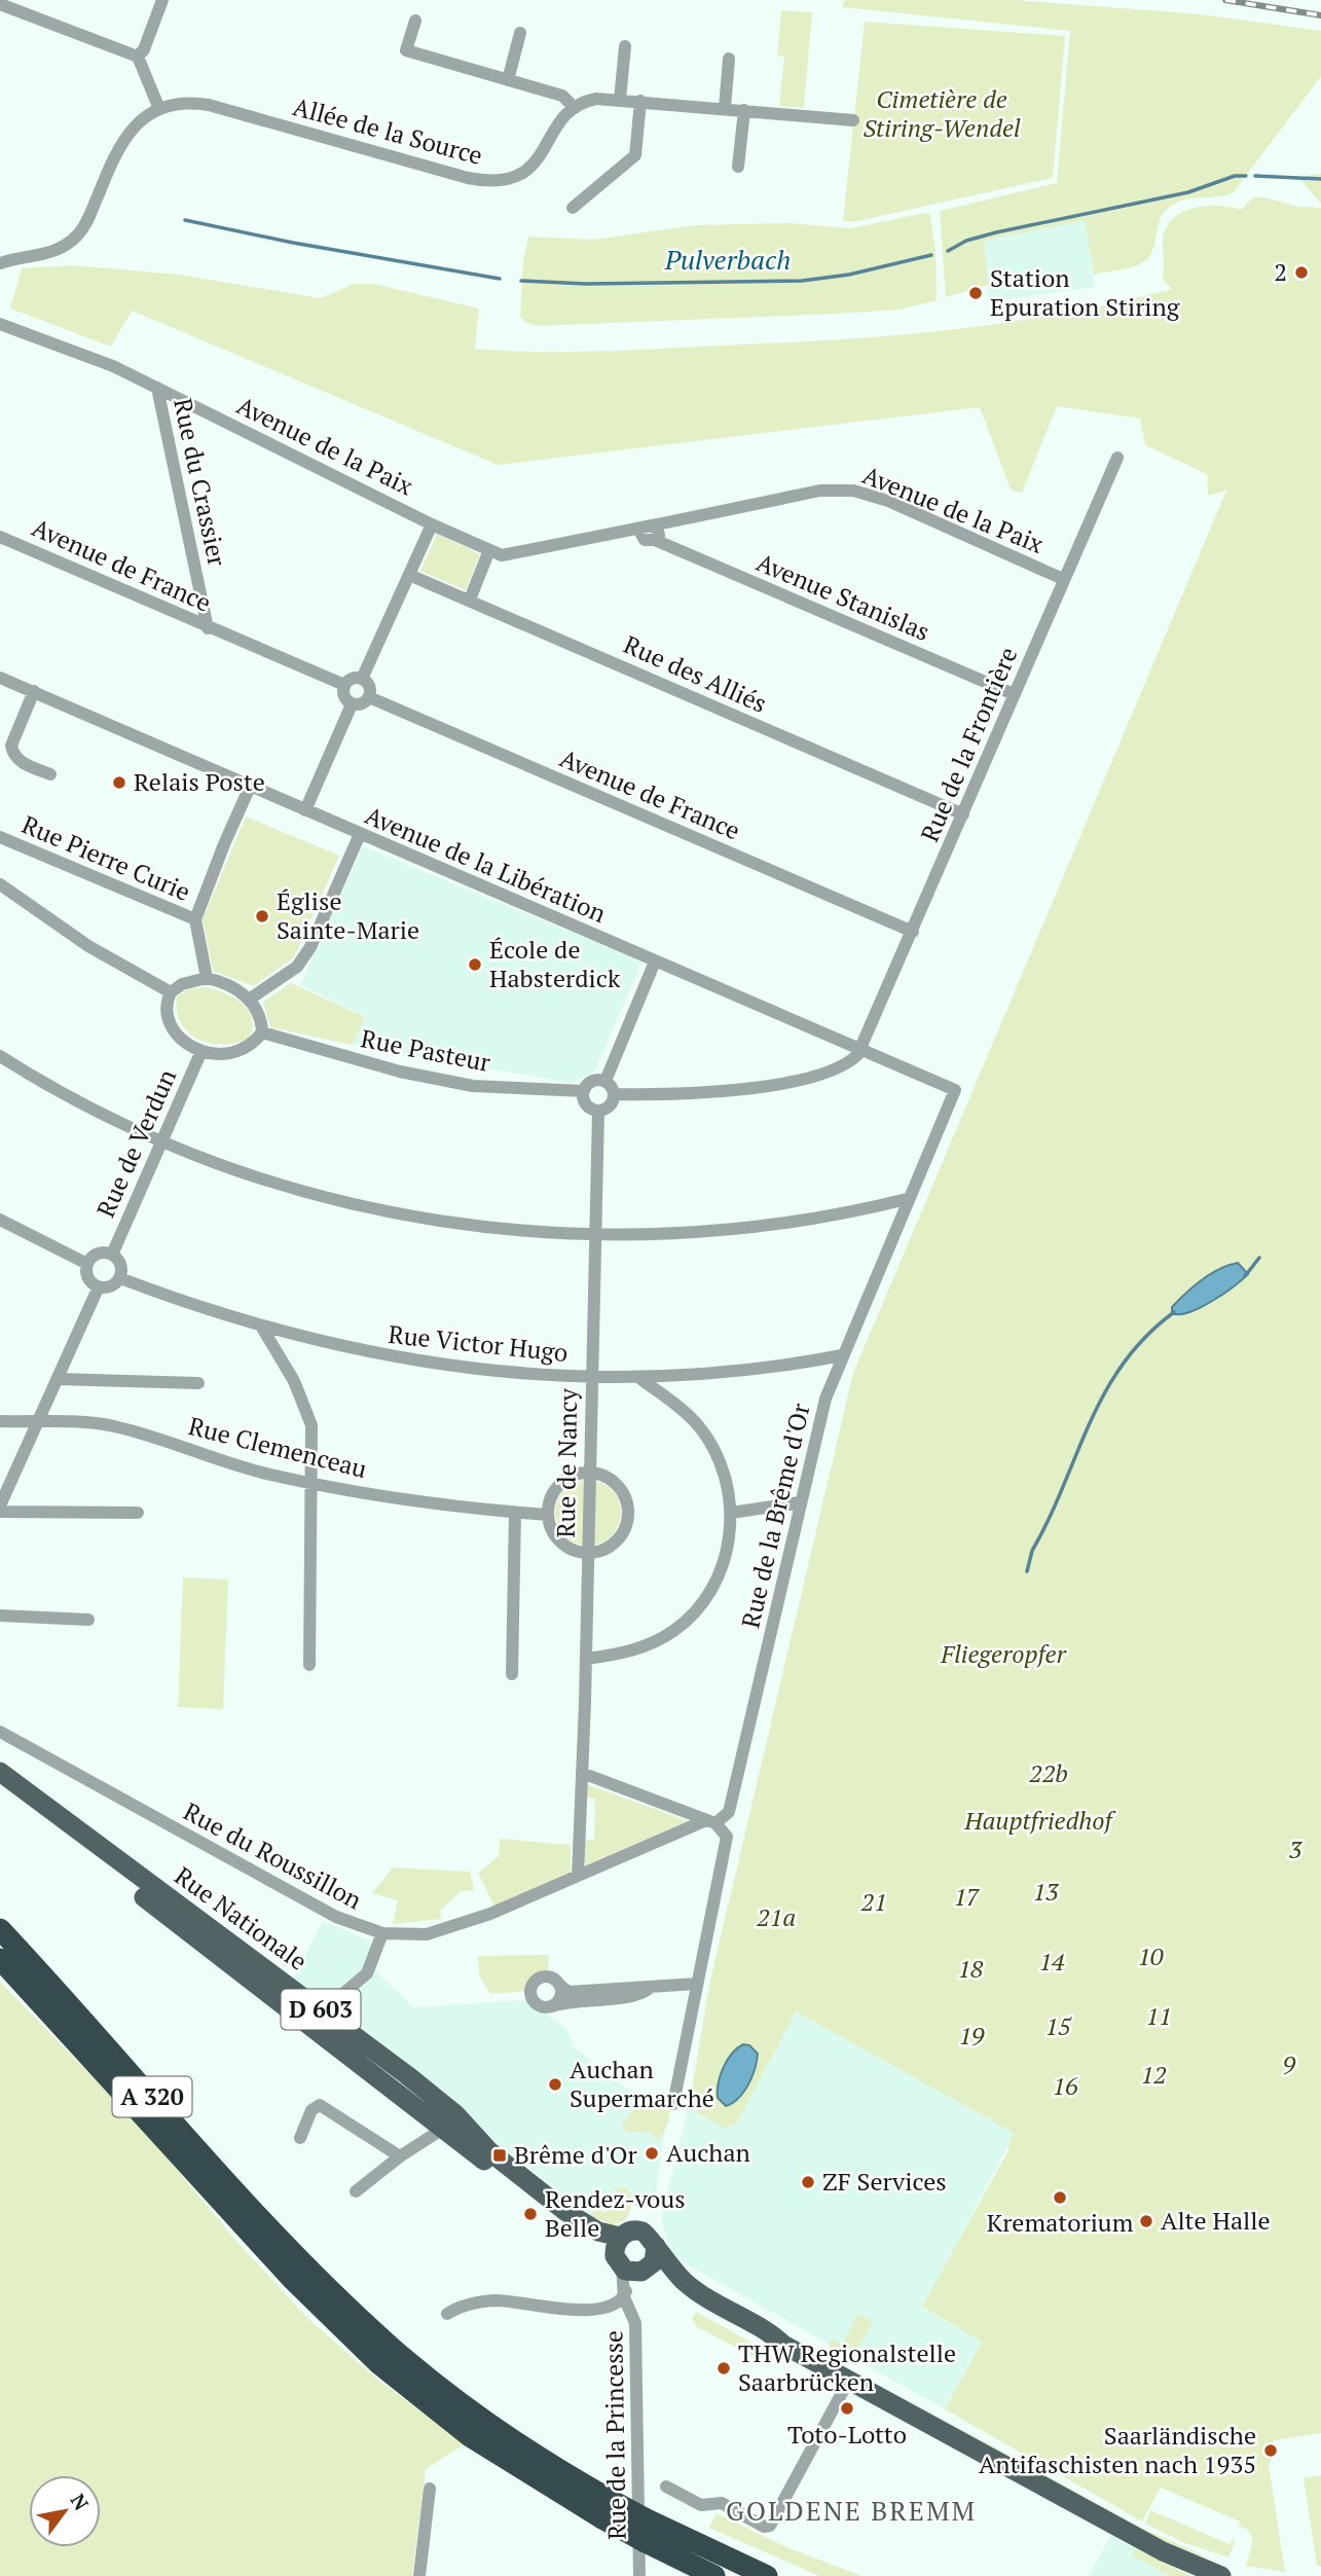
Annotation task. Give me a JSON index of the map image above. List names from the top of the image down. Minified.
{"streets":{"highway":["A 320"],"main road":["Rue Nationale","D 603"],"street":["Allée de la Source","Avenue de la Paix","Rue du Crassier","Avenue de France","Avenue Stanislas","Rue des Alliés","Rue de la Frontière","Rue Pierre Curie","Avenue de la Libération","Rue Pasteur","Rue de Verdun","Rue Victor Hugo","Rue Clemenceau","Rue de Nancy","Rue de la Brême d'Or","Rue du Roussillon","Rue de la Princesse"]},"crossings":[["Avenue de la Paix","Rue du Crassier"],["Avenue de la Paix","Rue de la Frontière"],["Rue du Crassier","Avenue de France"],["Avenue de France","Rue de la Frontière"],["Avenue Stanislas","Rue de la Frontière"],["Rue des Alliés","Rue de la Frontière"],["Rue de la Frontière","Avenue de la Libération"],["Avenue de la Libération","Rue de la Brême d'Or"],["Rue Pasteur","Rue de Verdun"],["Rue Pasteur","Rue de Nancy"],["Rue de Verdun","Rue Victor Hugo"],["Rue Victor Hugo","Rue de Nancy"],["Rue Victor Hugo","Rue de la Brême d'Or"],["Rue de la Brême d'Or","Rue du Roussillon"],["Rue Nationale","D 603"],["Rue Nationale","Rue de la Princesse"],["D 603","Rue de la Princesse"]],"districts":["GOLDENE BREMM"],"water":["Pulverbach"],"parks":["Cimetière de Stiring-Wendel","Fliegeropfer","22b","Hauptfriedhof","3","13","17","21","21a","10","14","18","11","15","19","9","12","16"],"places":{"other":["2","Station Epuration Stiring","Relais Poste","Église Sainte-Marie","École de Habsterdick","Auchan Supermarché","Auchan","ZF Services","Krematorium","Rendez-vous Belle","Alte Halle","THW Regionalstelle Saarbrücken","Toto-Lotto","Saarländische Antifaschisten nach 1935"],"transit":["Brême d'Or"]},"north":"top right"}
